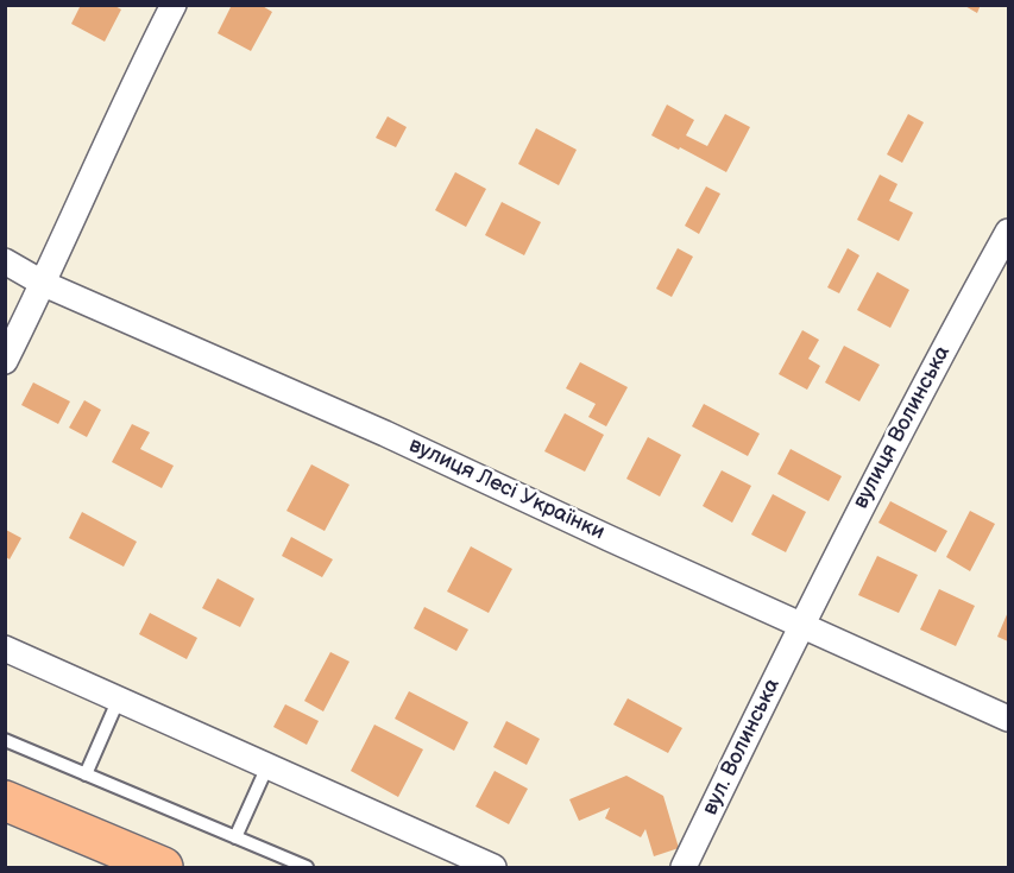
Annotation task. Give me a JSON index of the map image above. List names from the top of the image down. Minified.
{"streets":{"street":["вулиця Волинська","вулиця Лесі Українки","вул. Волинська"]},"crossings":[["вулиця Волинська","вулиця Лесі Українки"],["вулиця Волинська","вул. Волинська"],["вулиця Лесі Українки","вул. Волинська"]]}
